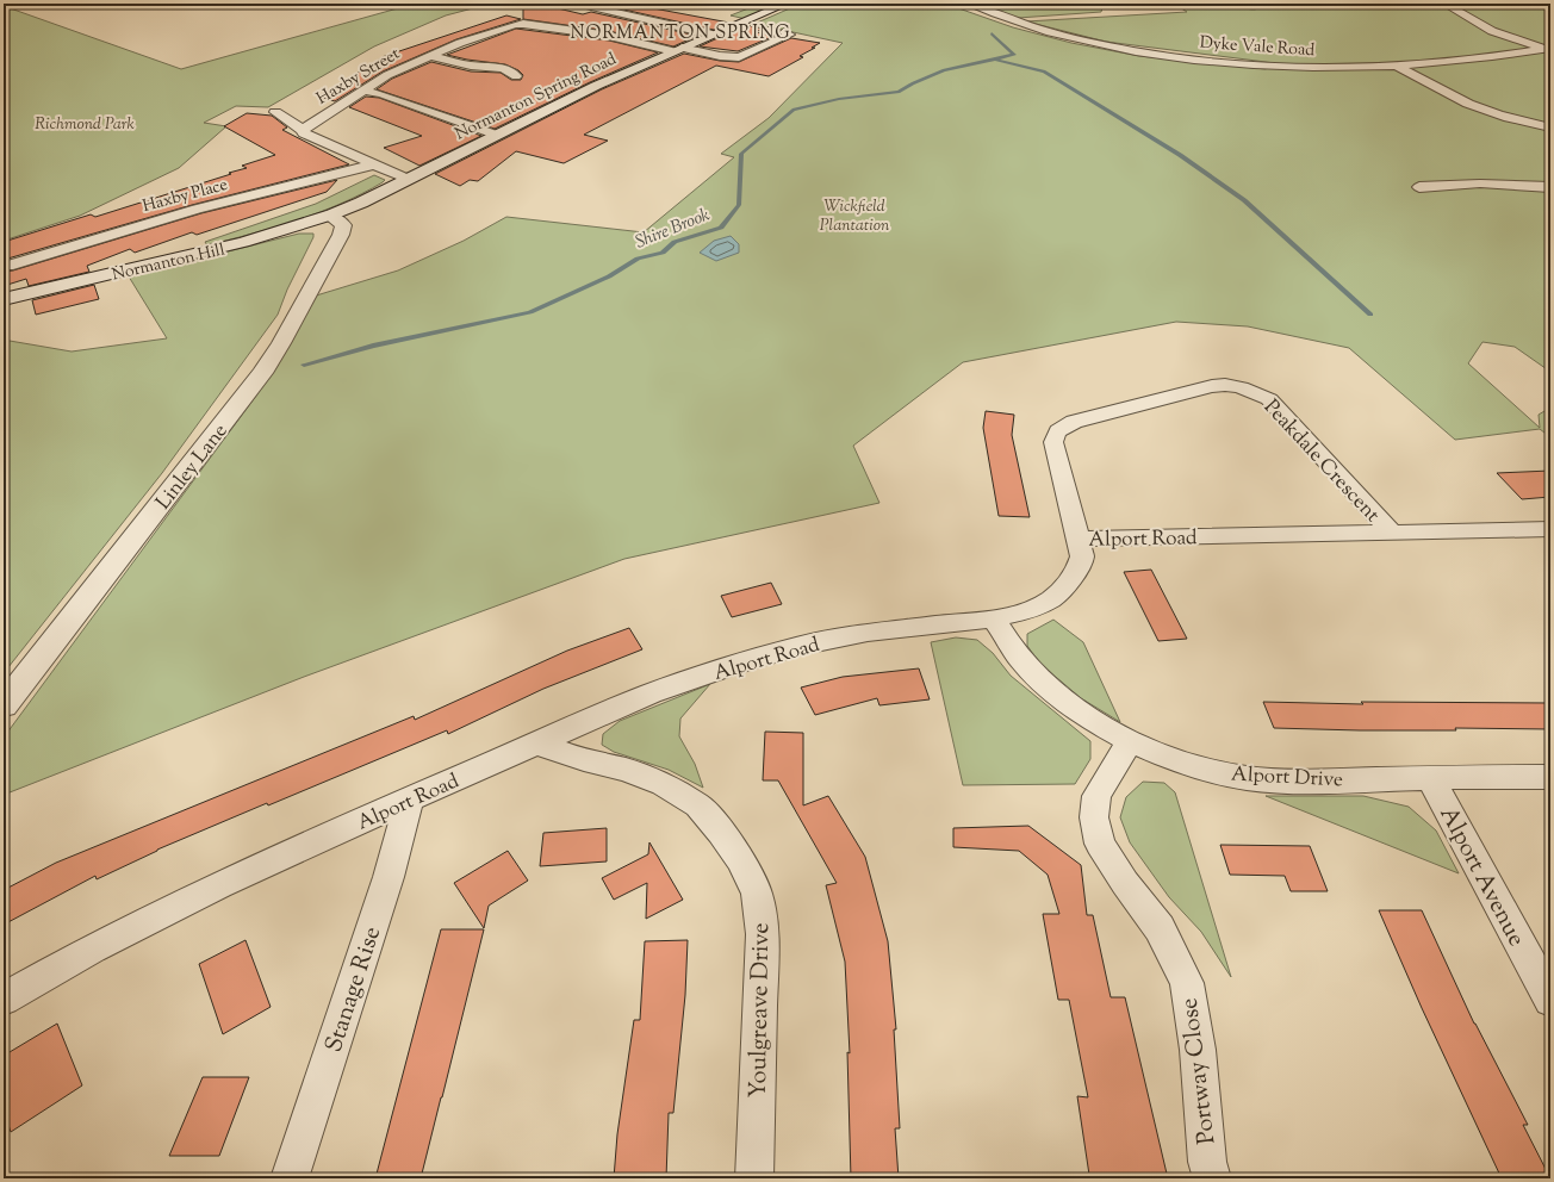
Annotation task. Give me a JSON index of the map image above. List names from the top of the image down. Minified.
{"streets":{"main road":["Normanton Spring Road","Normanton Hill","Linley Lane"],"street":["Dyke Vale Road","Haxby Street","Haxby Place","Peakdale Crescent","Alport Road","Alport Drive","Alport Avenue","Stanage Rise","Youlgreave Drive","Portway Close"]},"crossings":[["Haxby Street","Normanton Spring Road"],["Haxby Street","Haxby Place"],["Normanton Spring Road","Normanton Hill"],["Normanton Spring Road","Linley Lane"],["Normanton Hill","Linley Lane"],["Peakdale Crescent","Alport Road"],["Alport Road","Alport Drive"],["Alport Road","Stanage Rise"],["Alport Road","Youlgreave Drive"],["Alport Drive","Alport Avenue"],["Alport Drive","Portway Close"]],"districts":["NORMANTON SPRING"],"water":["Shire Brook"],"parks":["Richmond Park","Wickfield Plantation"]}
